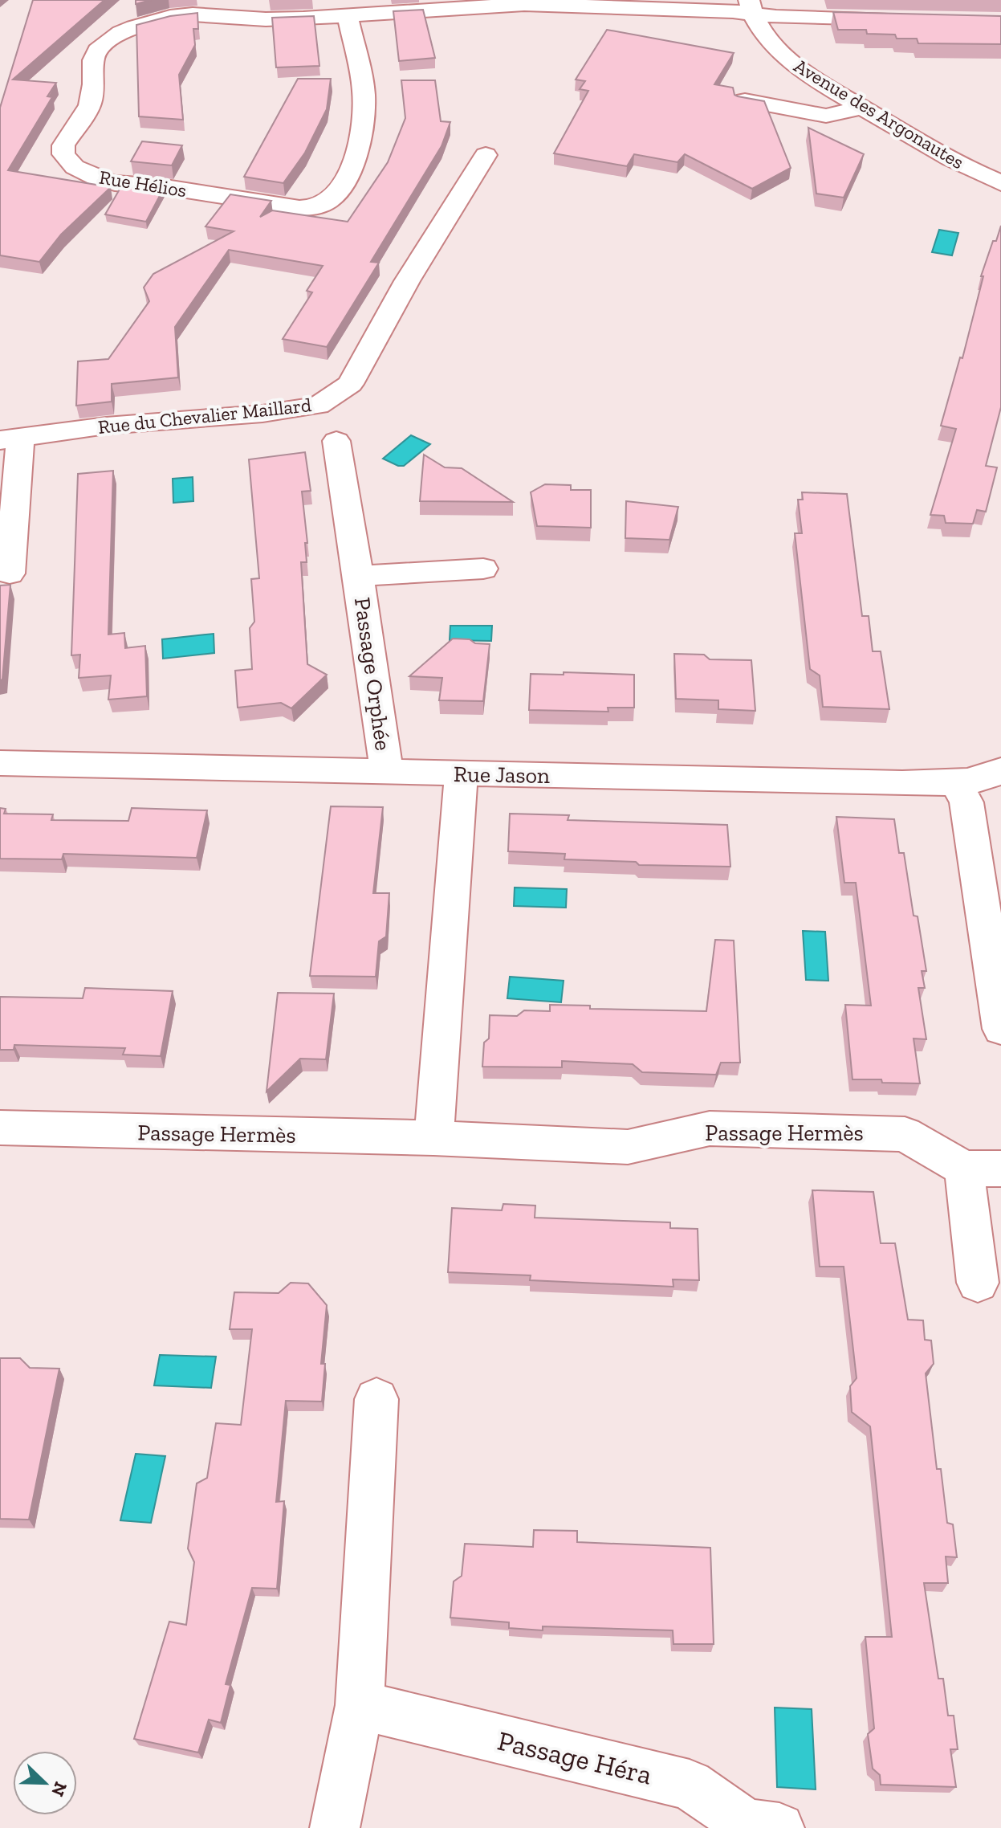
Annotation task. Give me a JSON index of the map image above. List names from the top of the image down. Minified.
{"streets":{"street":["Avenue des Argonautes","Rue Hélios","Rue du Chevalier Maillard","Passage Orphée","Rue Jason","Passage Hermès","Passage Héra"]},"crossings":[["Avenue des Argonautes","Rue Hélios"],["Passage Orphée","Rue Jason"]],"north":"bottom right"}
